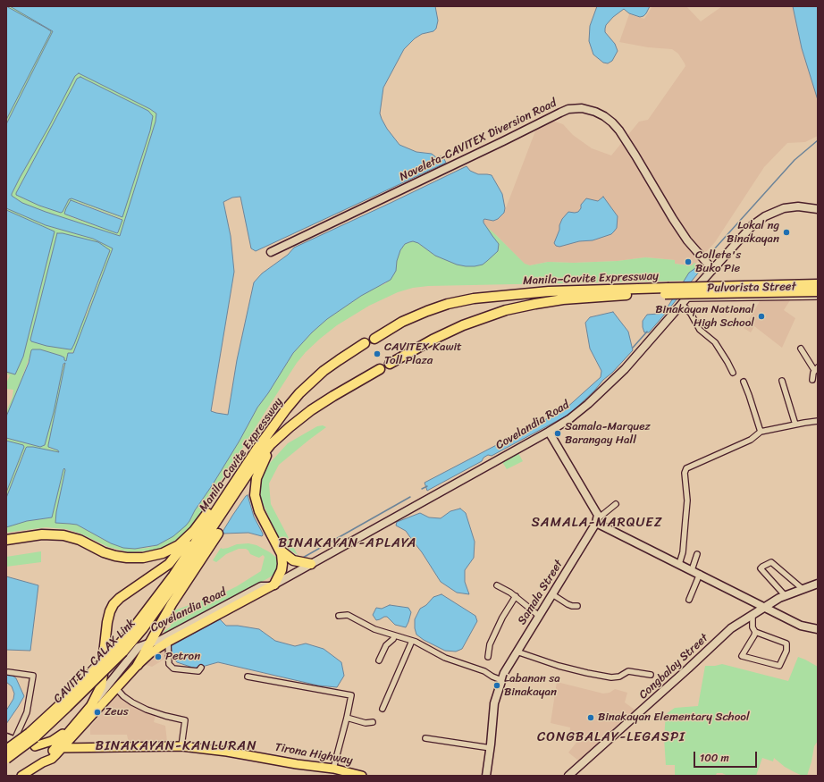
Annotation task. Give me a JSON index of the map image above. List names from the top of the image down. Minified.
{"streets":{"highway":["Manila–Cavite Expressway","CAVITEX–CALAX Link"],"main road":["Noveleta-CAVITEX Diversion Road","Covelandia Road","Samala Street","Congbalay Street","Tirona Highway"],"street":["Pulvorista Street"]},"crossings":[["Noveleta-CAVITEX Diversion Road","Covelandia Road"],["Manila–Cavite Expressway","CAVITEX–CALAX Link"],["Pulvorista Street","Covelandia Road"],["Covelandia Road","Tirona Highway"],["CAVITEX–CALAX Link","Tirona Highway"]],"districts":["SAMALA-MARQUEZ","BINAKAYAN-APLAYA","CONGBALAY-LEGASPI","BINAKAYAN-KANLURAN"],"places":["Lokal ng Binakayan","Collete's Buko Pie","Binakayan National High School","CAVITEX Kawit Toll Plaza","Samala-Marquez Barangay Hall","Petron","Labanan sa Binakayan","Zeus","Binakayan Elementary School"],"scale_bar":"100 m"}
